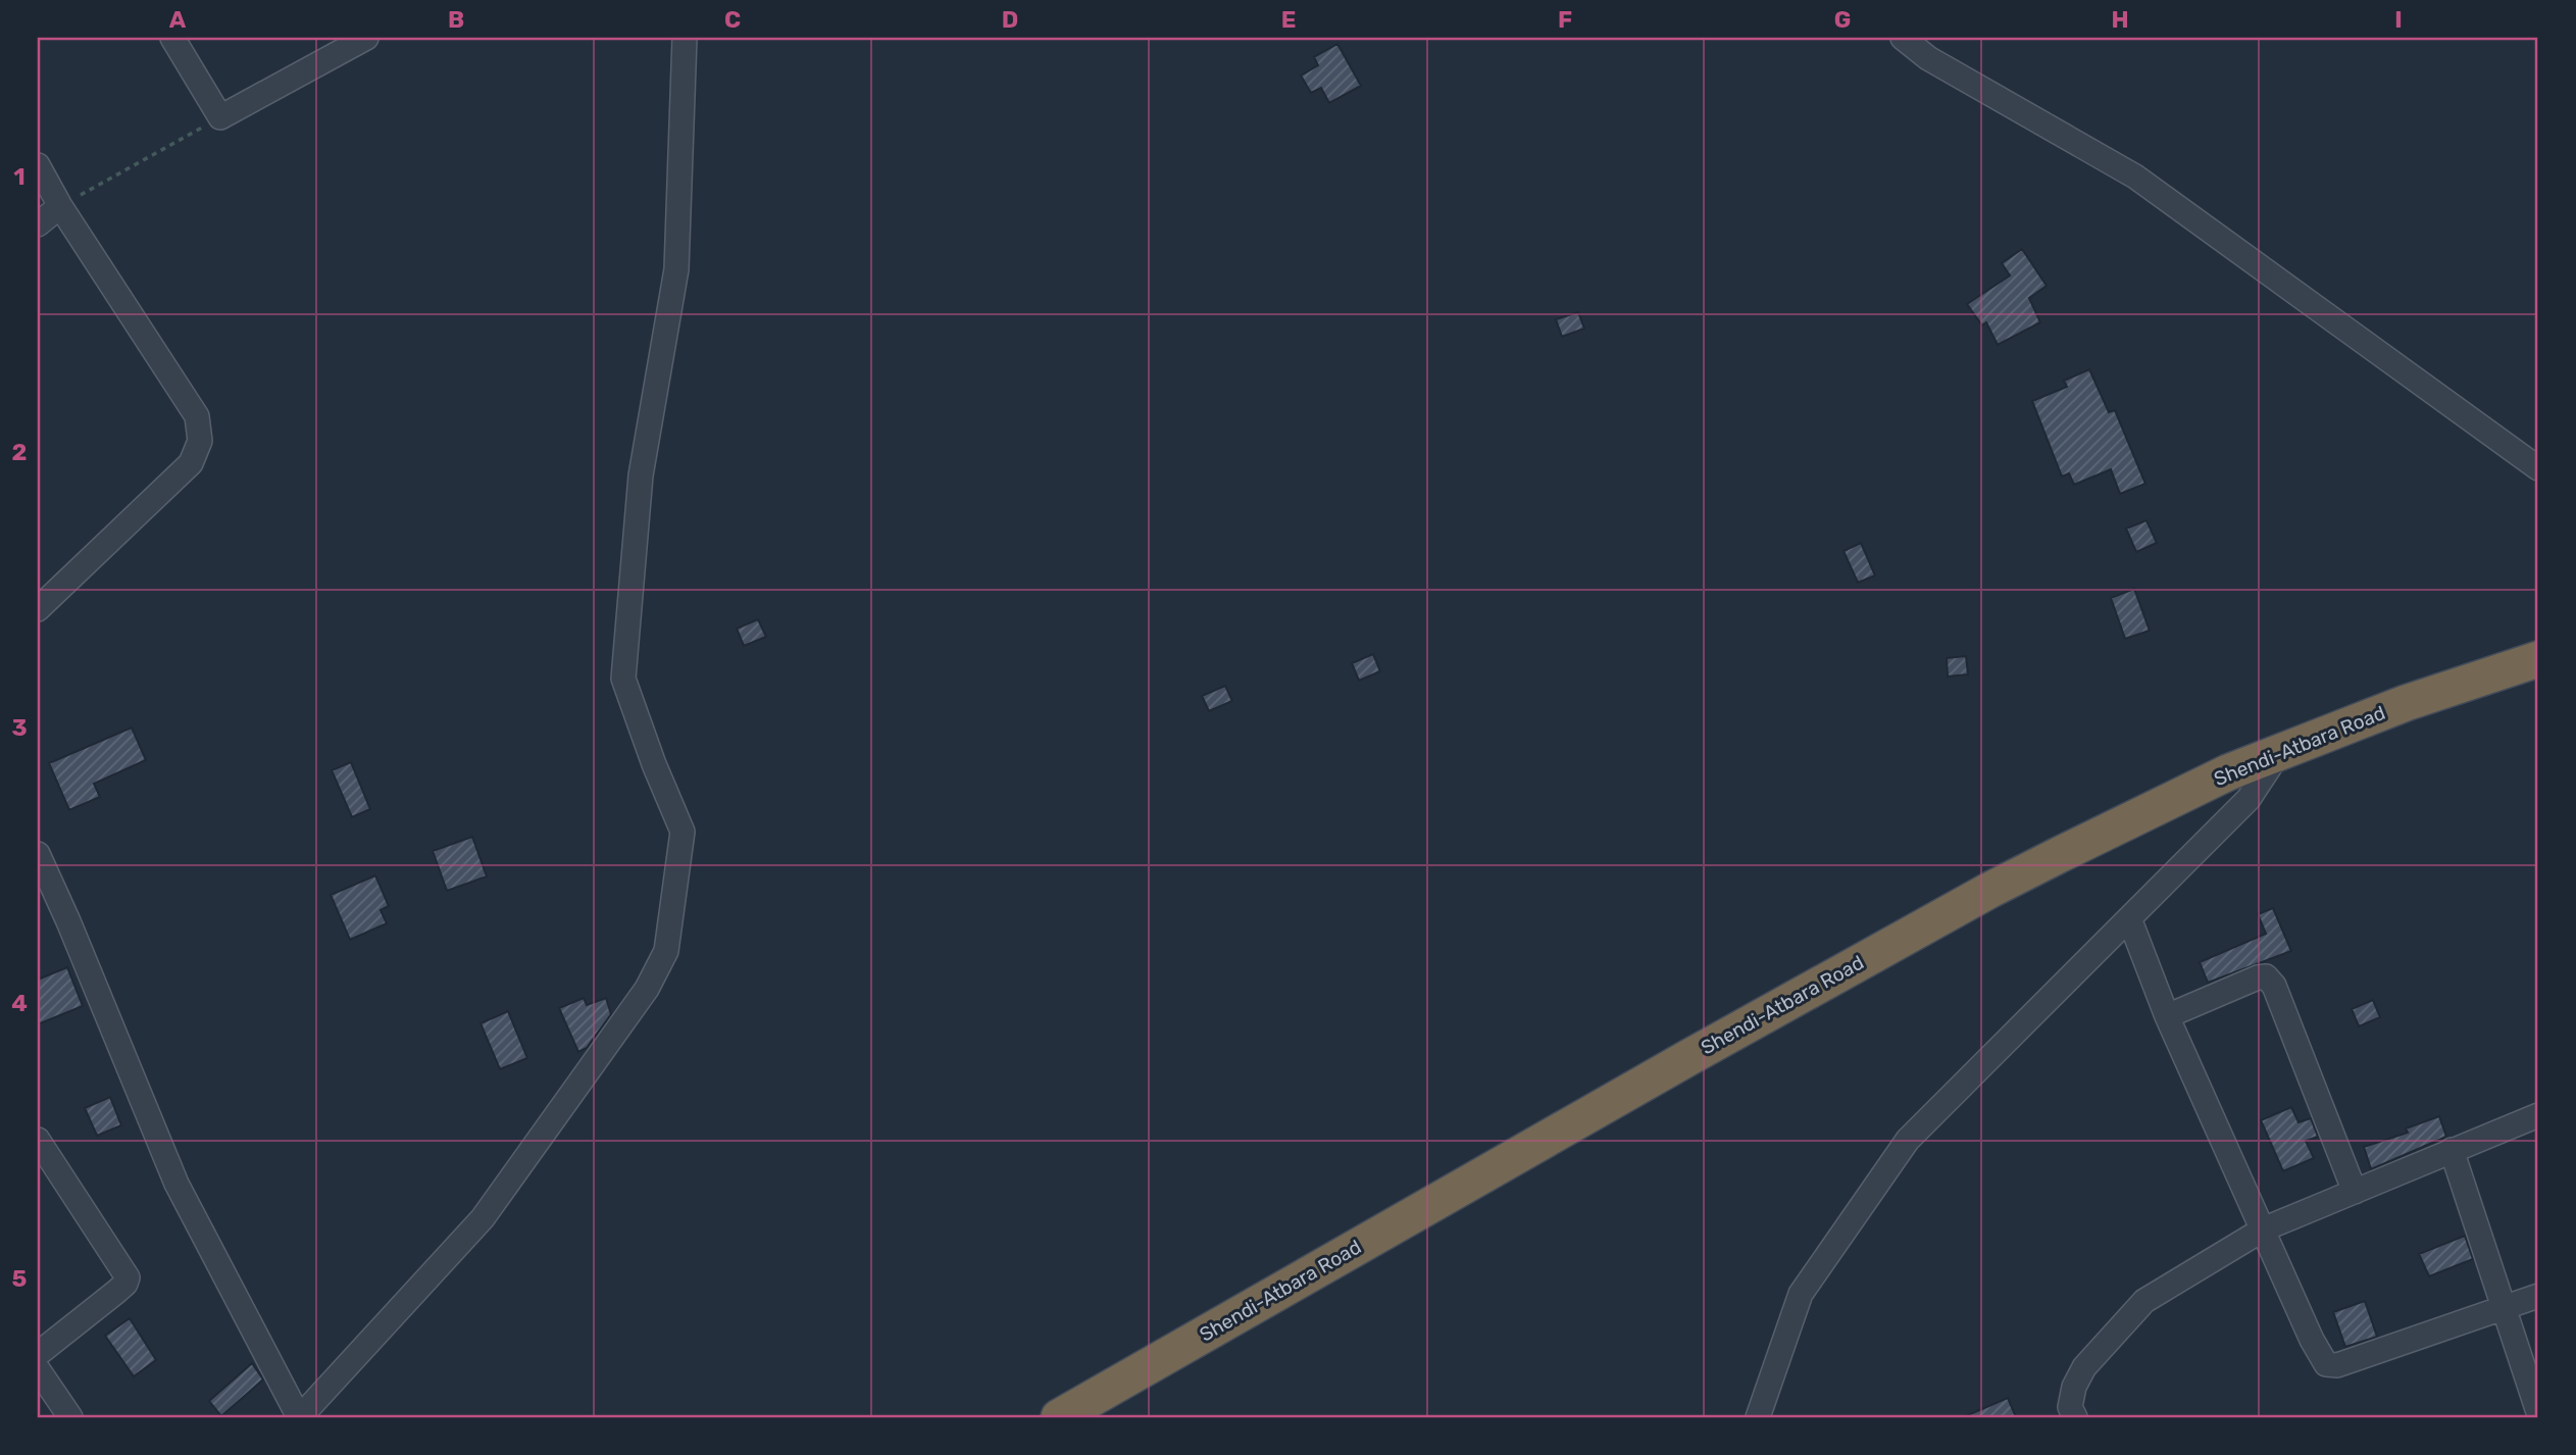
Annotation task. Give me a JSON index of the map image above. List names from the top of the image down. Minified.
{"streets":{"highway":["Shendi-Atbara Road"]},"grid":{"columns":["A","B","C","D","E","F","G","H","I"],"rows":["1","2","3","4","5"]}}
